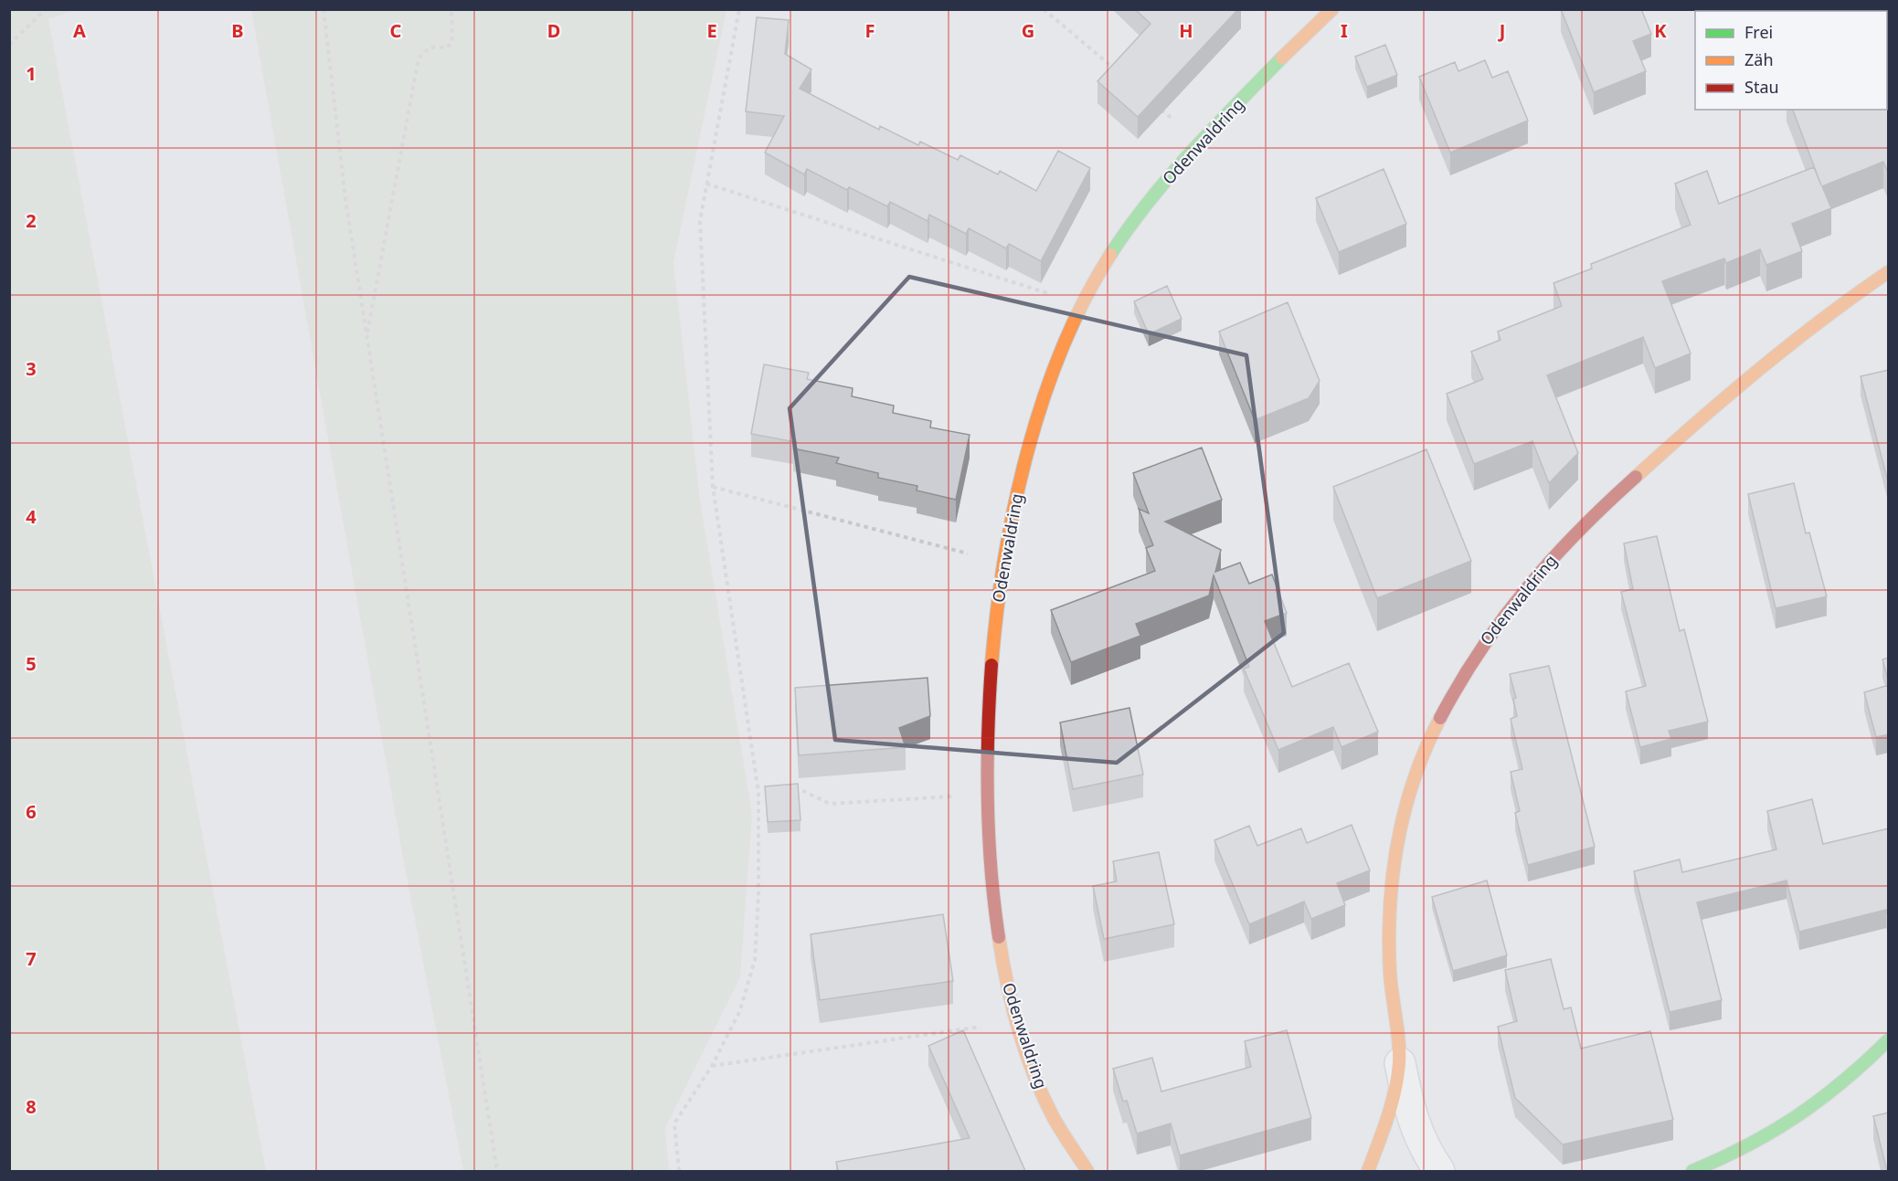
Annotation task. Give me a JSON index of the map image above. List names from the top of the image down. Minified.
{"streets":{"street":["Odenwaldring"]},"legend":["Frei","Zäh","Stau"],"grid":{"columns":["A","B","C","D","E","F","G","H","I","J","K"],"rows":["1","2","3","4","5","6","7","8"]}}
